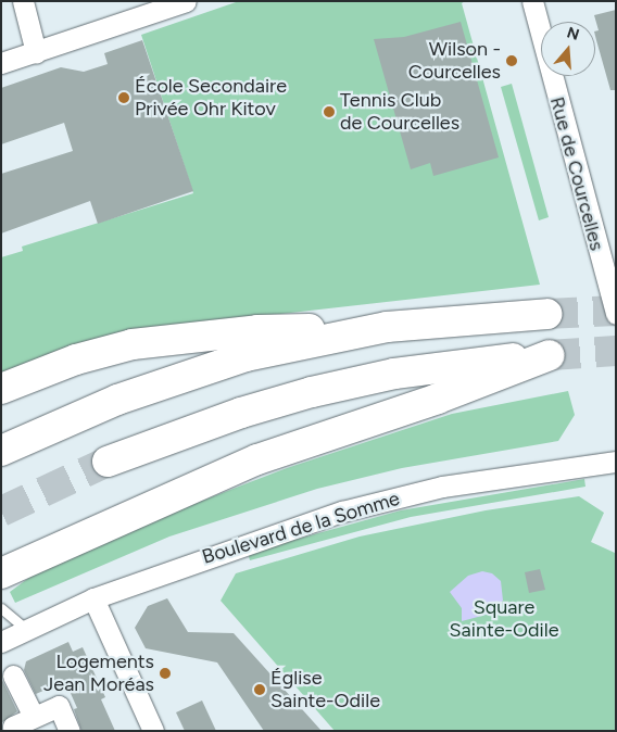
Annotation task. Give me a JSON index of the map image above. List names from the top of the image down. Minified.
{"streets":{"street":["Rue de Courcelles","Boulevard de la Somme"]},"parks":["Square Sainte-Odile"],"places":["Wilson - Courcelles","École Secondaire Privée Ohr Kitov","Tennis Club de Courcelles","Logements Jean Moréas","Église Sainte-Odile"],"north":"top"}
